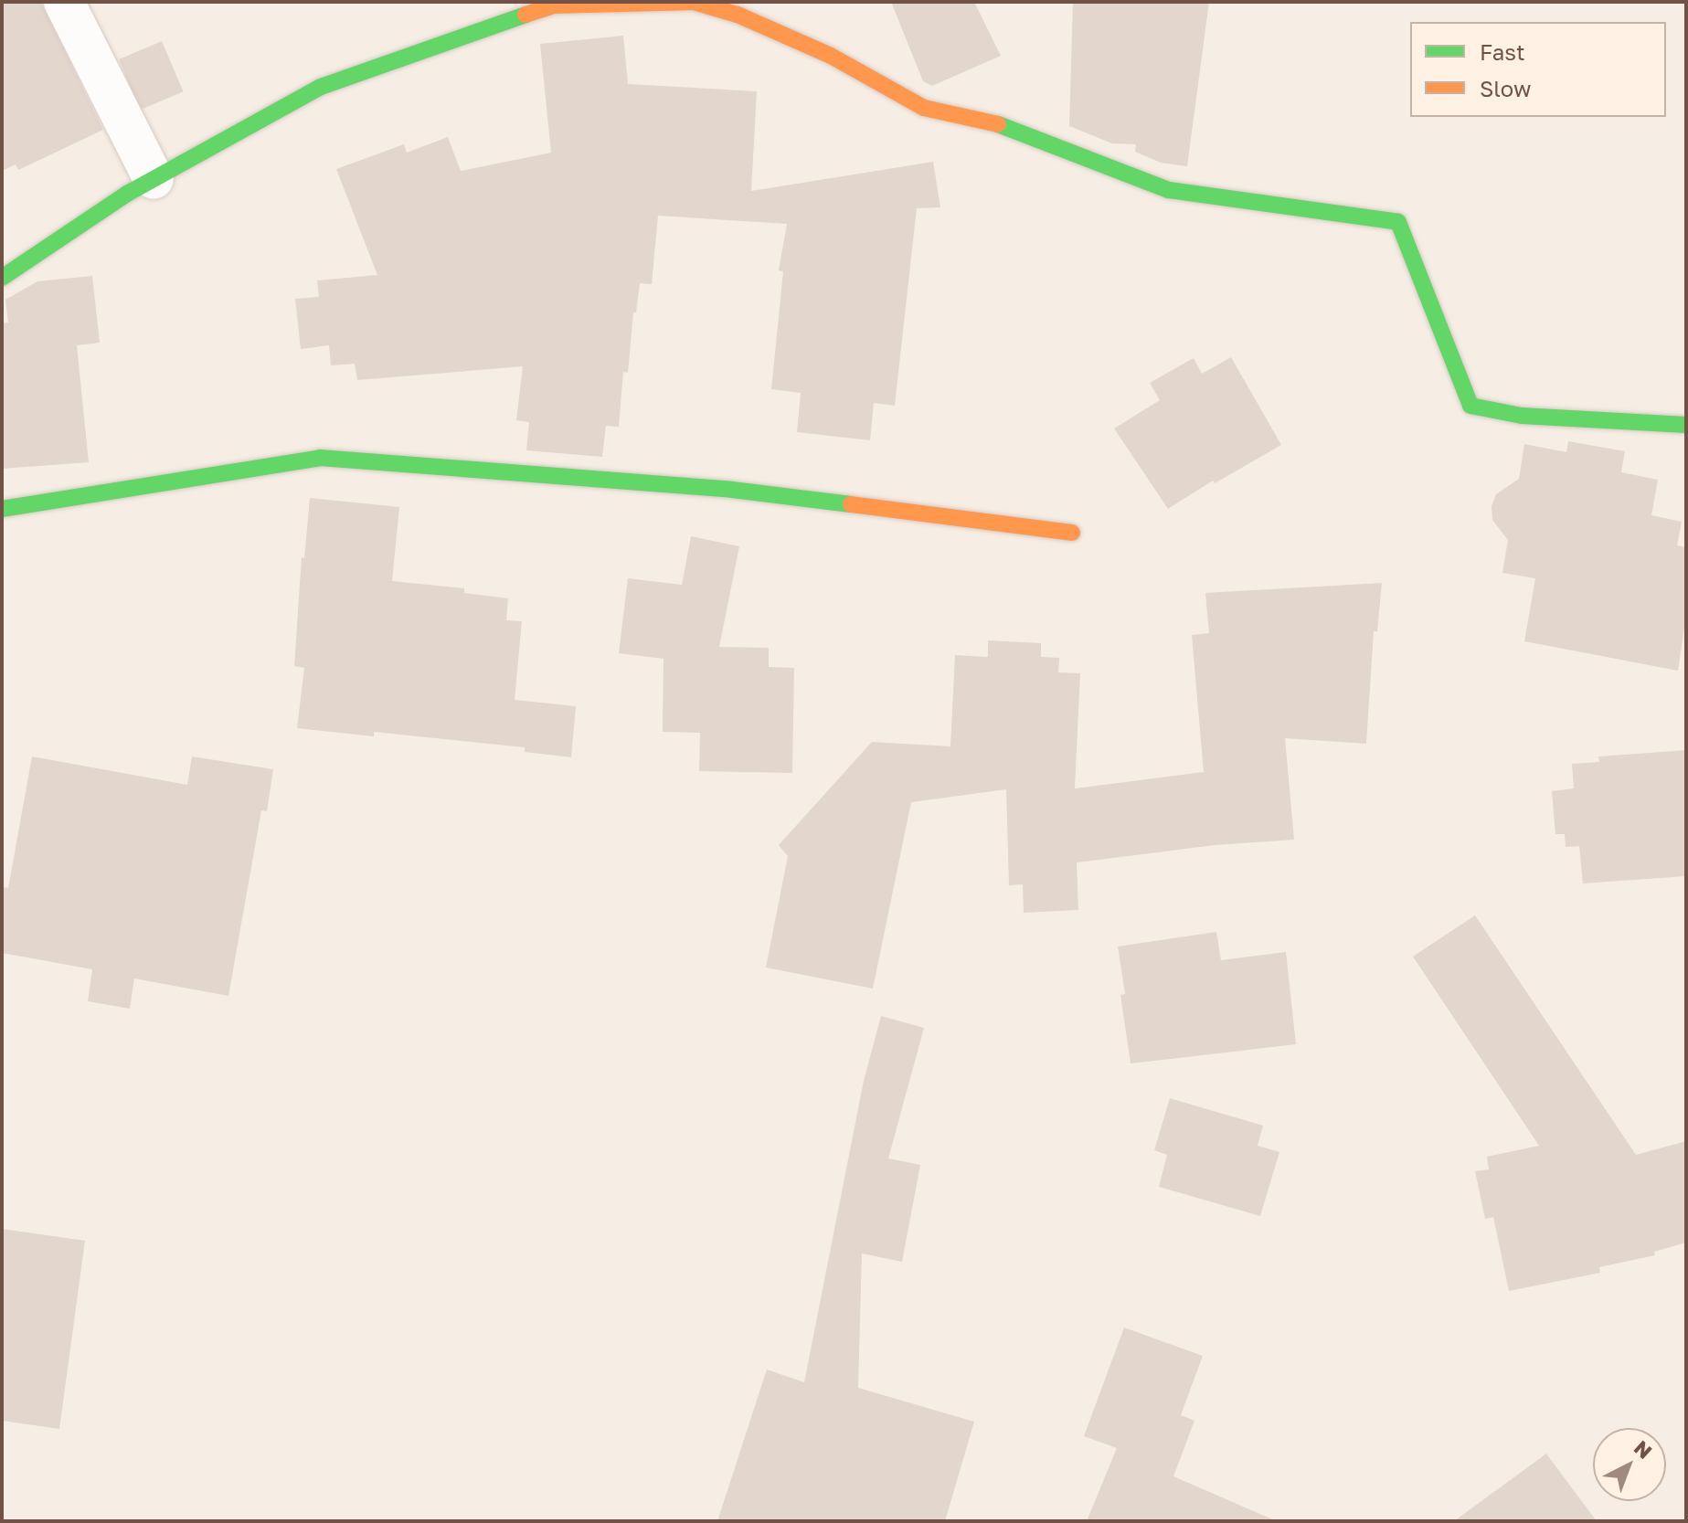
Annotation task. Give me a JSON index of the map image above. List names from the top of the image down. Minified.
{"legend":["Fast","Slow"],"north":"top right"}
